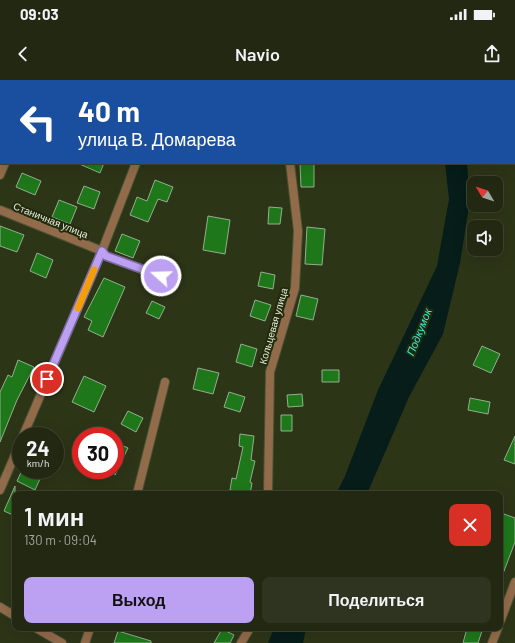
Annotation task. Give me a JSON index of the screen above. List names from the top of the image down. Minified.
{"streets":{"street":["Станичная улица","Кольцевая улица"]},"water":["Подкумок"],"north":"top left","page":{"status":"09:03","header":"Navio","turn":["40 m","улица В. Домарева"],"speed":"24 km/h","limit":"30","heading":["1 мин","130 m · 09:04"],"buttons":["Выход","Поделиться"]}}
